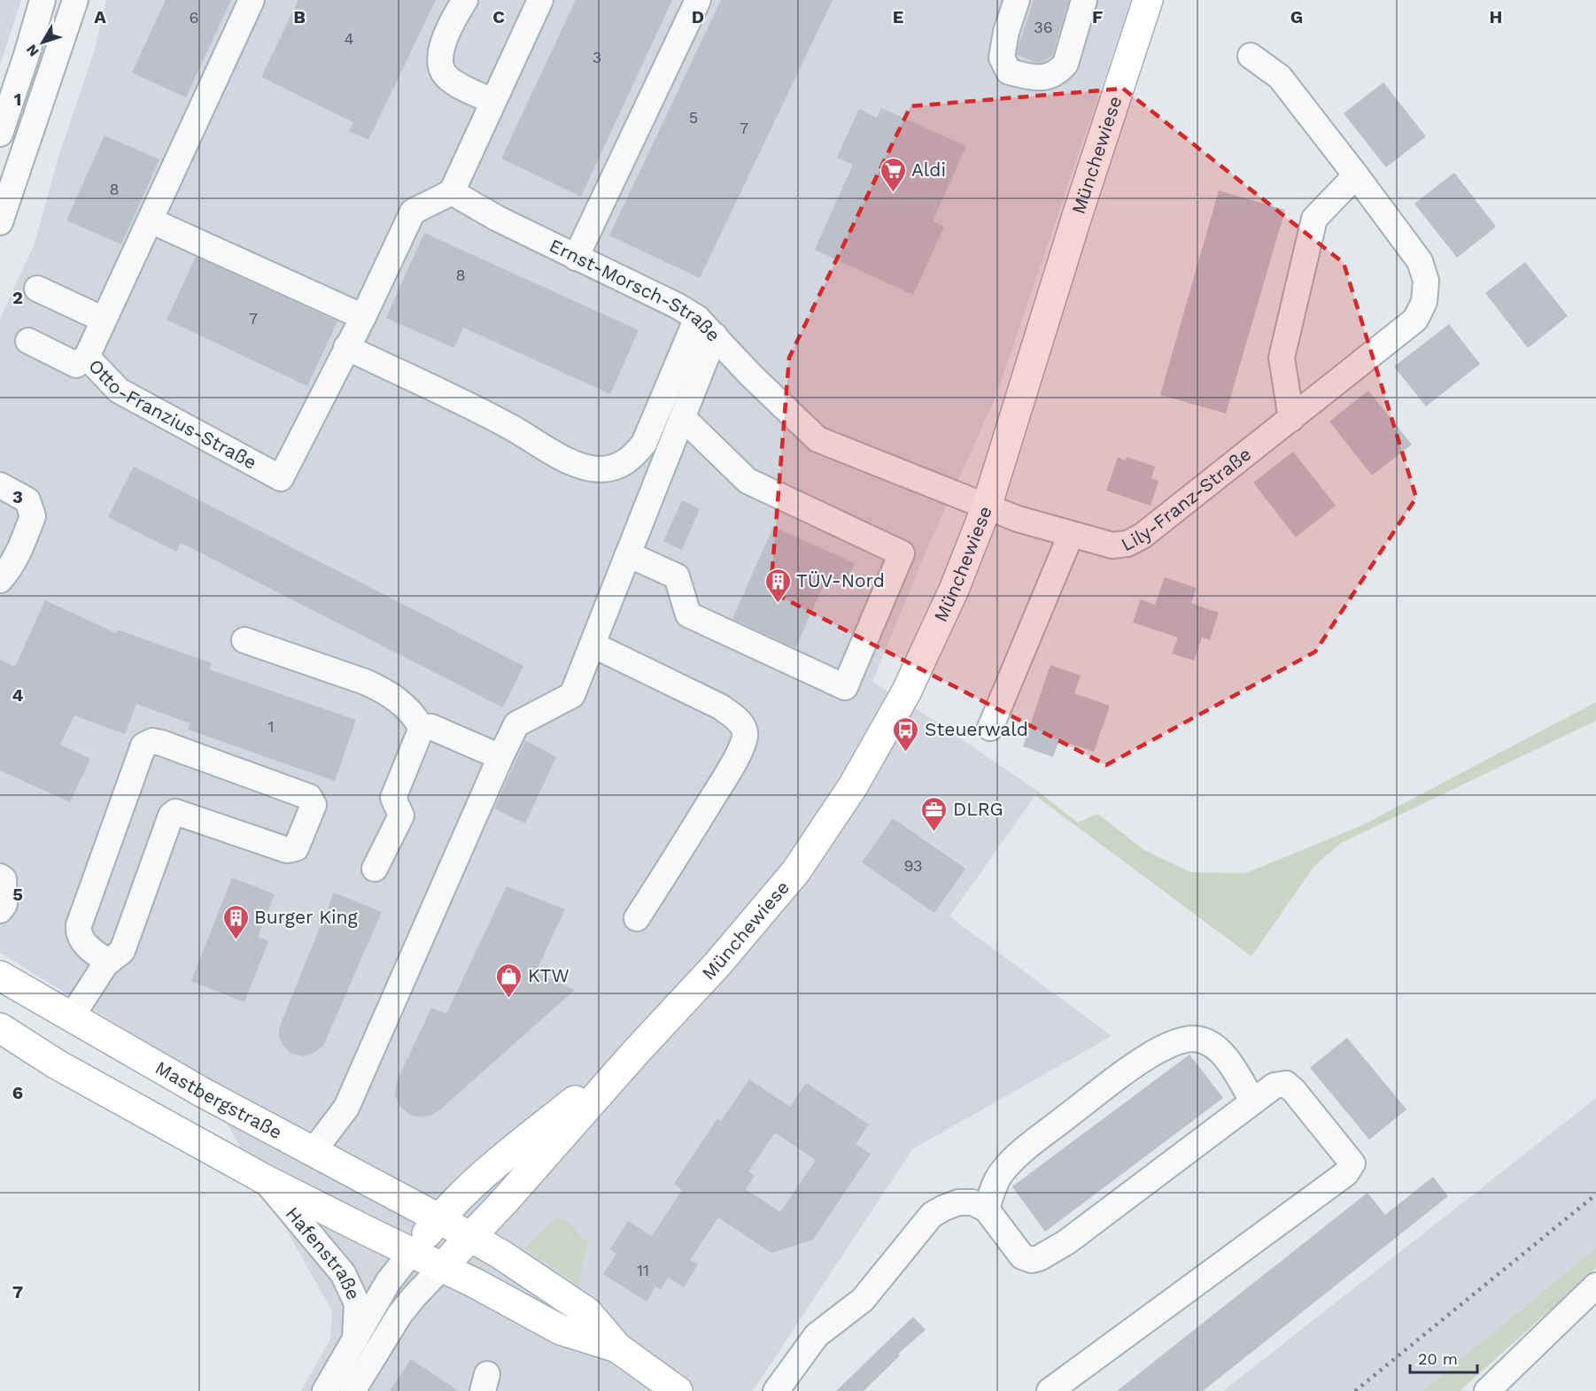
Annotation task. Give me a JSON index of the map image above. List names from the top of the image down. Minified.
{"streets":{"main road":["Münchewiese","Mastbergstraße"],"street":["Ernst-Morsch-Straße","Otto-Franzius-Straße","Lily-Franz-Straße","Hafenstraße"]},"crossings":[["Münchewiese","Ernst-Morsch-Straße"],["Münchewiese","Lily-Franz-Straße"],["Münchewiese","Mastbergstraße"],["Ernst-Morsch-Straße","Otto-Franzius-Straße"],["Ernst-Morsch-Straße","Lily-Franz-Straße"],["Mastbergstraße","Hafenstraße"]],"places":{"supermarket":["Aldi"],"building":["TÜV-Nord","Burger King"],"bus stop":["Steuerwald"],"office":["DLRG"],"shop":["KTW"]},"house_numbers":["6","36","4","3","5","7","8","8","7","1","93","11"],"scale_bar":"20 m","north":"bottom left","grid":{"columns":["A","B","C","D","E","F","G","H"],"rows":["1","2","3","4","5","6","7"]}}
